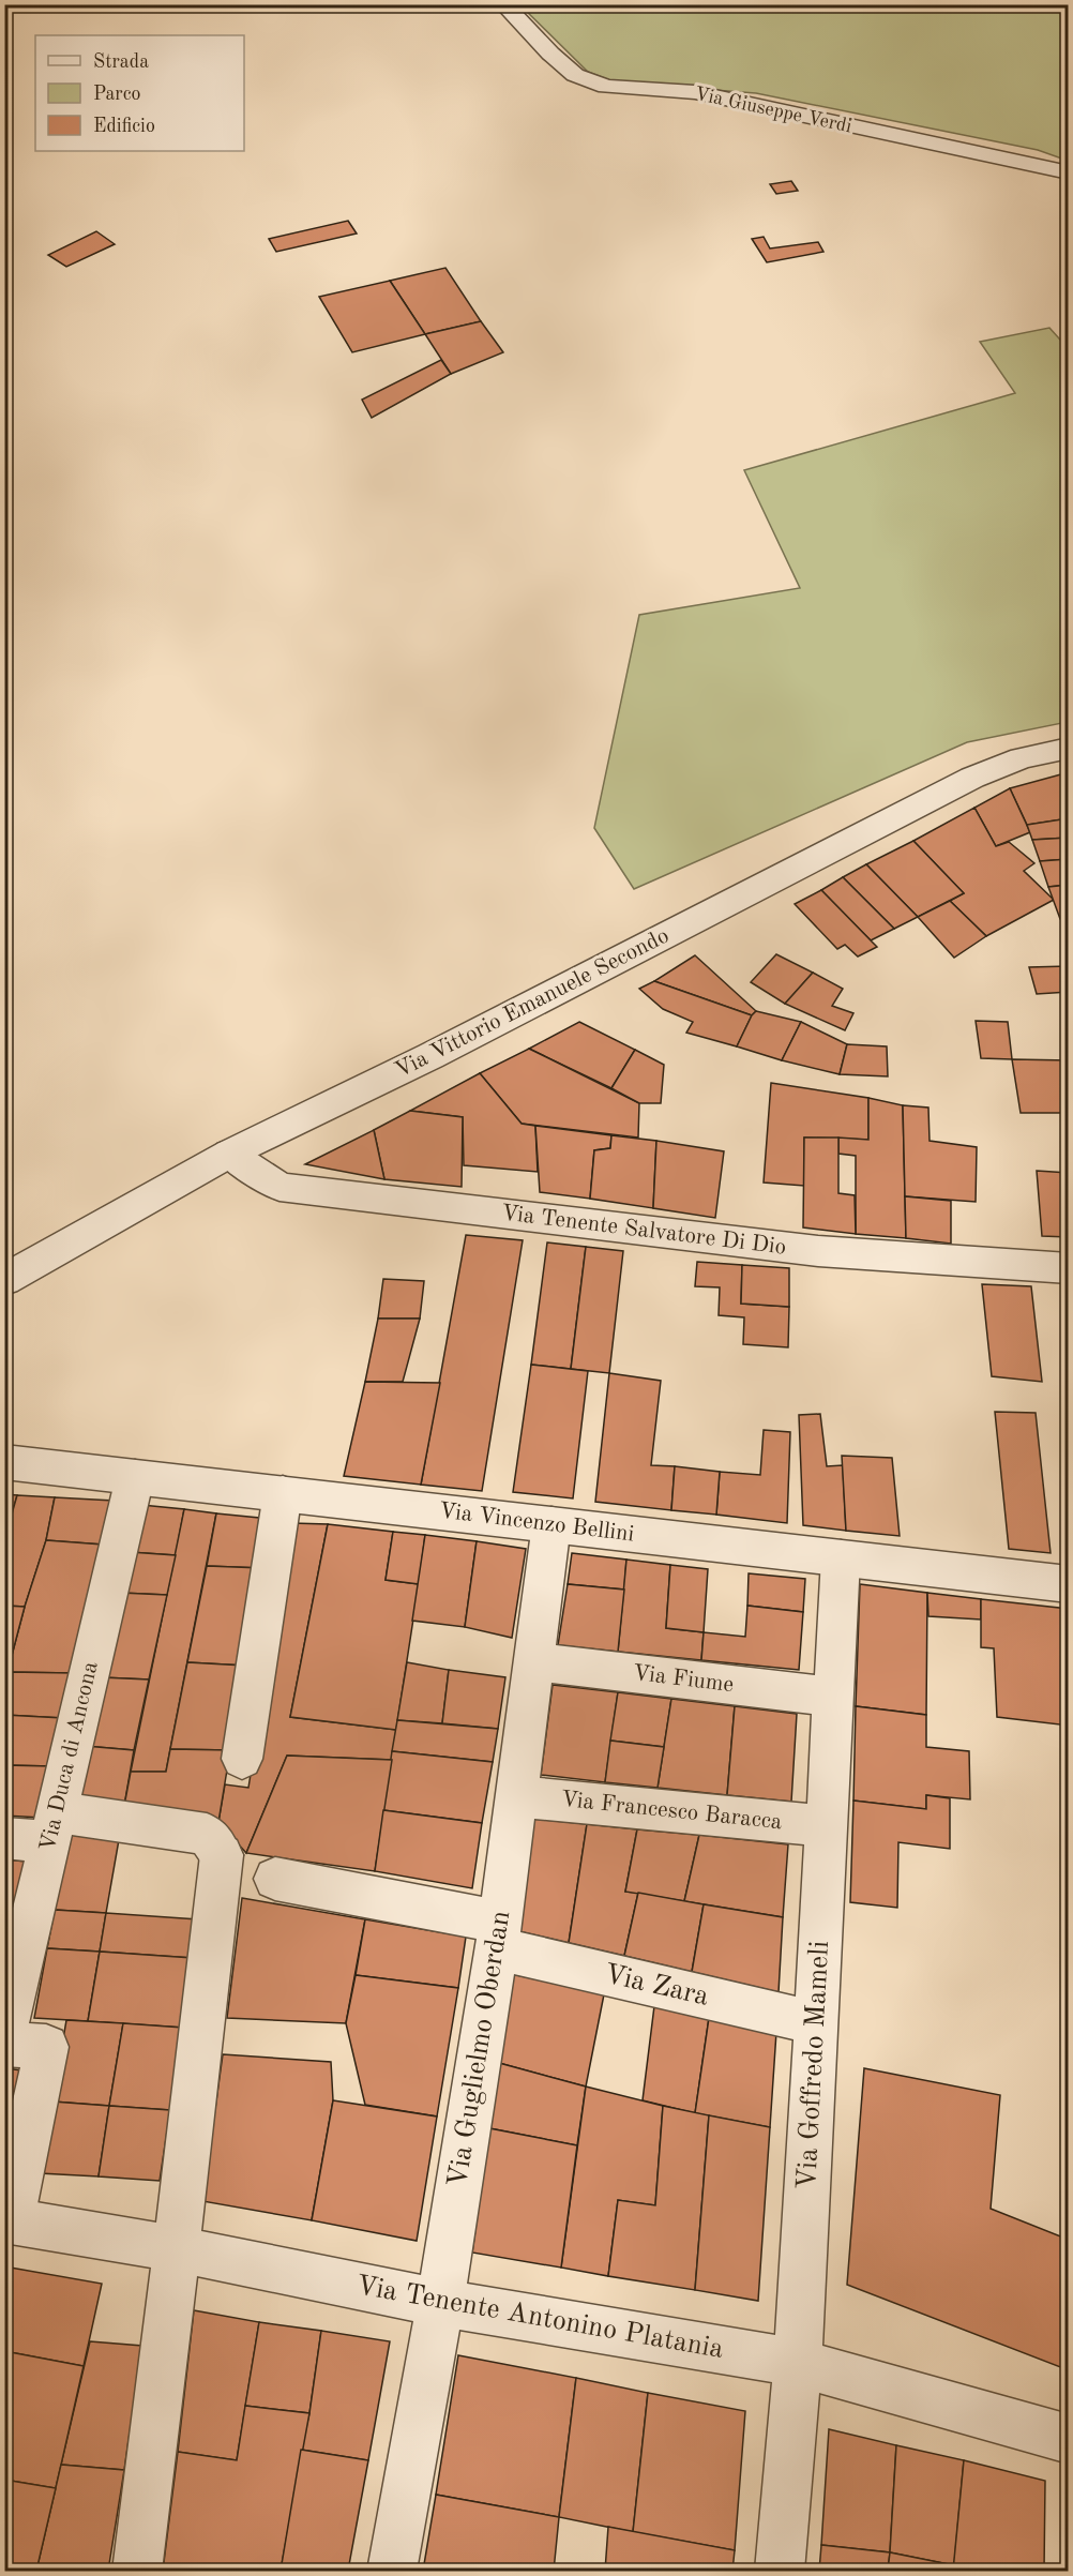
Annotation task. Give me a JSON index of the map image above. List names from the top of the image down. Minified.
{"streets":{"street":["Via Giuseppe Verdi","Via Vittorio Emanuele Secondo","Via Tenente Salvatore Di Dio","Via Vincenzo Bellini","Via Fiume","Via Duca di Ancona","Via Francesco Baracca","Via Zara","Via Guglielmo Oberdan","Via Goffredo Mameli","Via Tenente Antonino Platania"]},"crossings":[["Via Vittorio Emanuele Secondo","Via Tenente Salvatore Di Dio"],["Via Vincenzo Bellini","Via Duca di Ancona"],["Via Vincenzo Bellini","Via Guglielmo Oberdan"],["Via Vincenzo Bellini","Via Goffredo Mameli"],["Via Fiume","Via Guglielmo Oberdan"],["Via Fiume","Via Goffredo Mameli"],["Via Francesco Baracca","Via Guglielmo Oberdan"],["Via Francesco Baracca","Via Goffredo Mameli"],["Via Zara","Via Guglielmo Oberdan"],["Via Zara","Via Goffredo Mameli"],["Via Guglielmo Oberdan","Via Tenente Antonino Platania"],["Via Goffredo Mameli","Via Tenente Antonino Platania"]],"legend":["Strada","Parco","Edificio"]}
